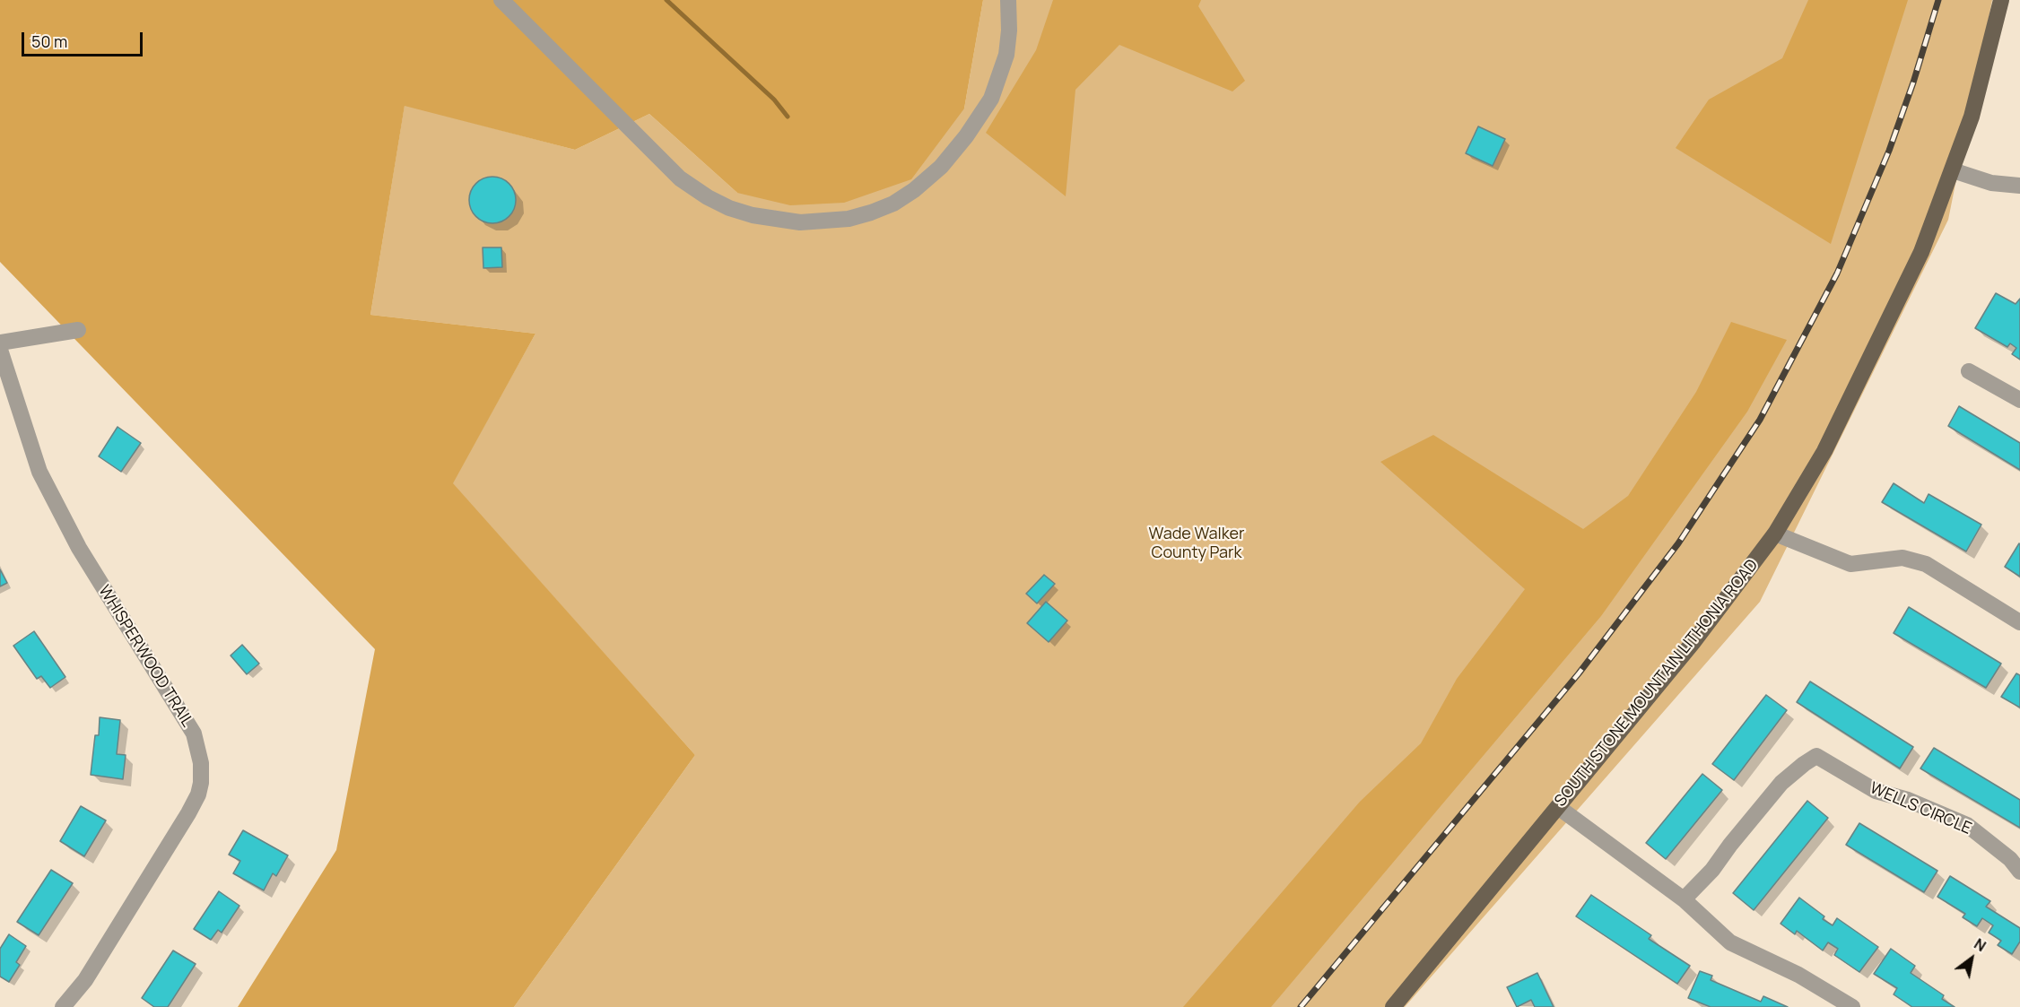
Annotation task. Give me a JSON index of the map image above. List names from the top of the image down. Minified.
{"streets":{"main road":["SOUTH STONE MOUNTAIN LITHONIA ROAD"],"street":["WHISPERWOOD TRAIL","WELLS CIRCLE"]},"parks":["Wade Walker County Park"],"scale_bar":"50 m","north":"top right"}
